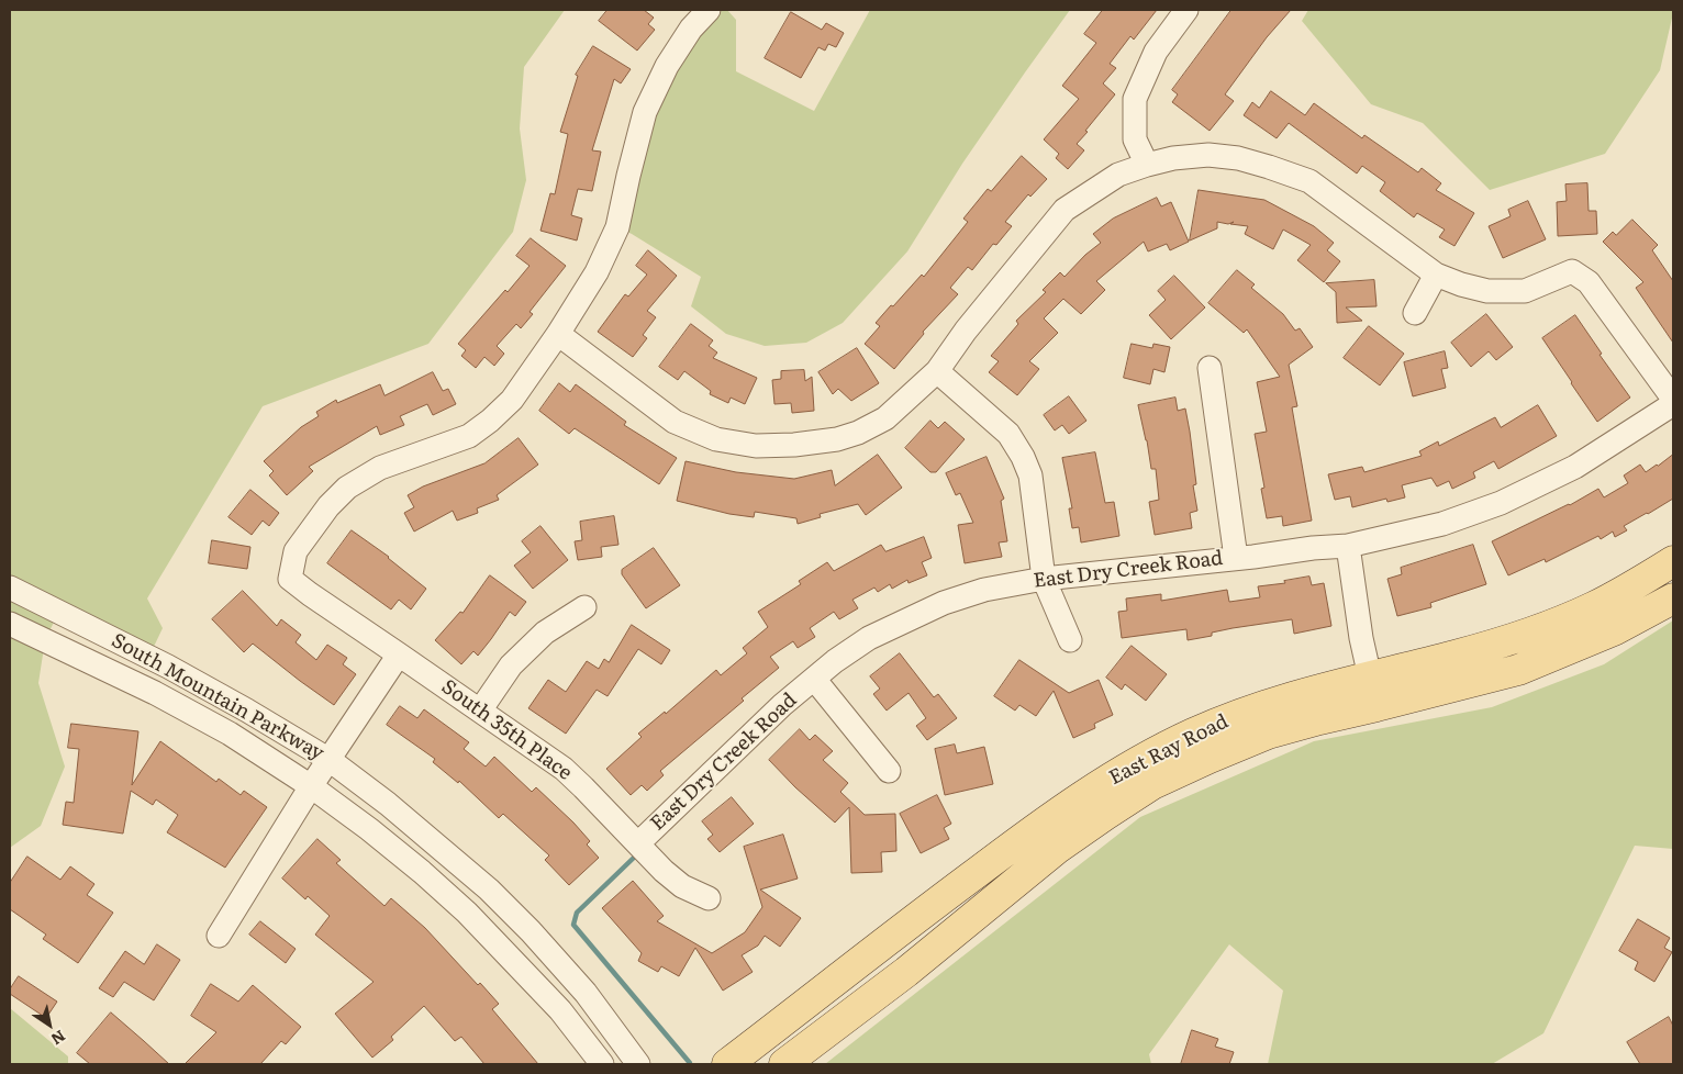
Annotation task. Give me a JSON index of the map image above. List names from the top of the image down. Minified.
{"streets":{"main road":["East Ray Road"],"street":["East Dry Creek Road","South Mountain Parkway","South 35th Place"]},"crossings":[["East Dry Creek Road","South 35th Place"]],"north":"bottom right"}
